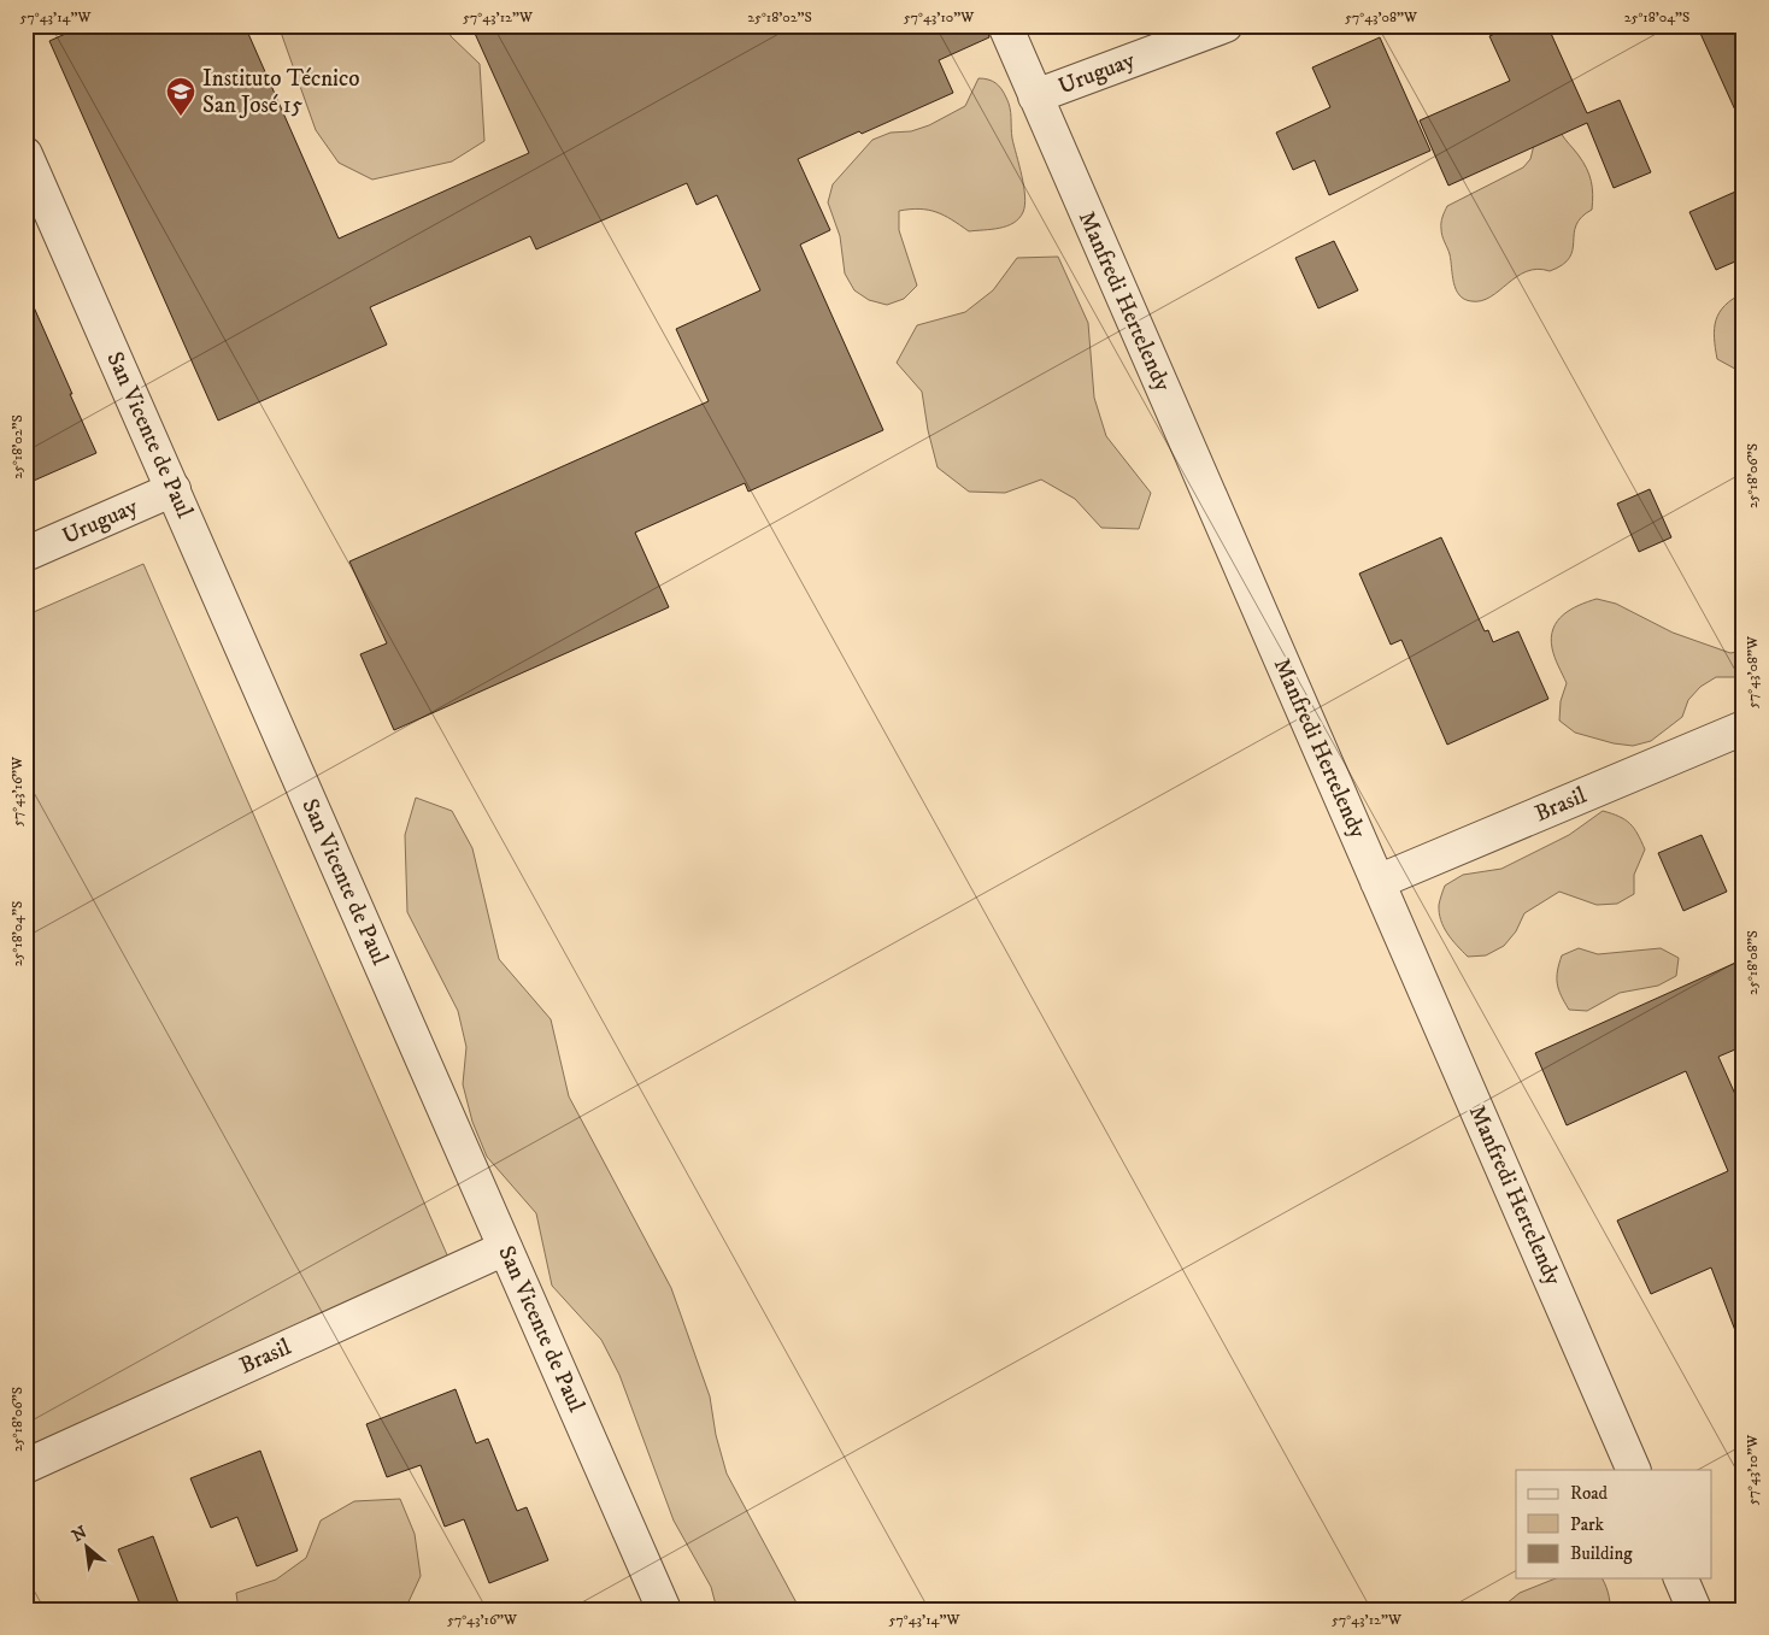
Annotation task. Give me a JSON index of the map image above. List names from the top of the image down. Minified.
{"streets":{"street":["Uruguay","Manfredi Hertelendy","San Vicente de Paul","Brasil"]},"crossings":[["Uruguay","Manfredi Hertelendy"],["Uruguay","San Vicente de Paul"],["Manfredi Hertelendy","Brasil"],["San Vicente de Paul","Brasil"]],"places":{"school or university":["Instituto Técnico San José 15"]},"legend":["Road","Park","Building"],"north":"top left","coordinates":["57°43'14\"W","57°43'12\"W","25°18'02\"S","57°43'10\"W","57°43'08\"W","25°18'04\"S","25°18'06\"S","57°43'16\"W","25°18'08\"S"]}
